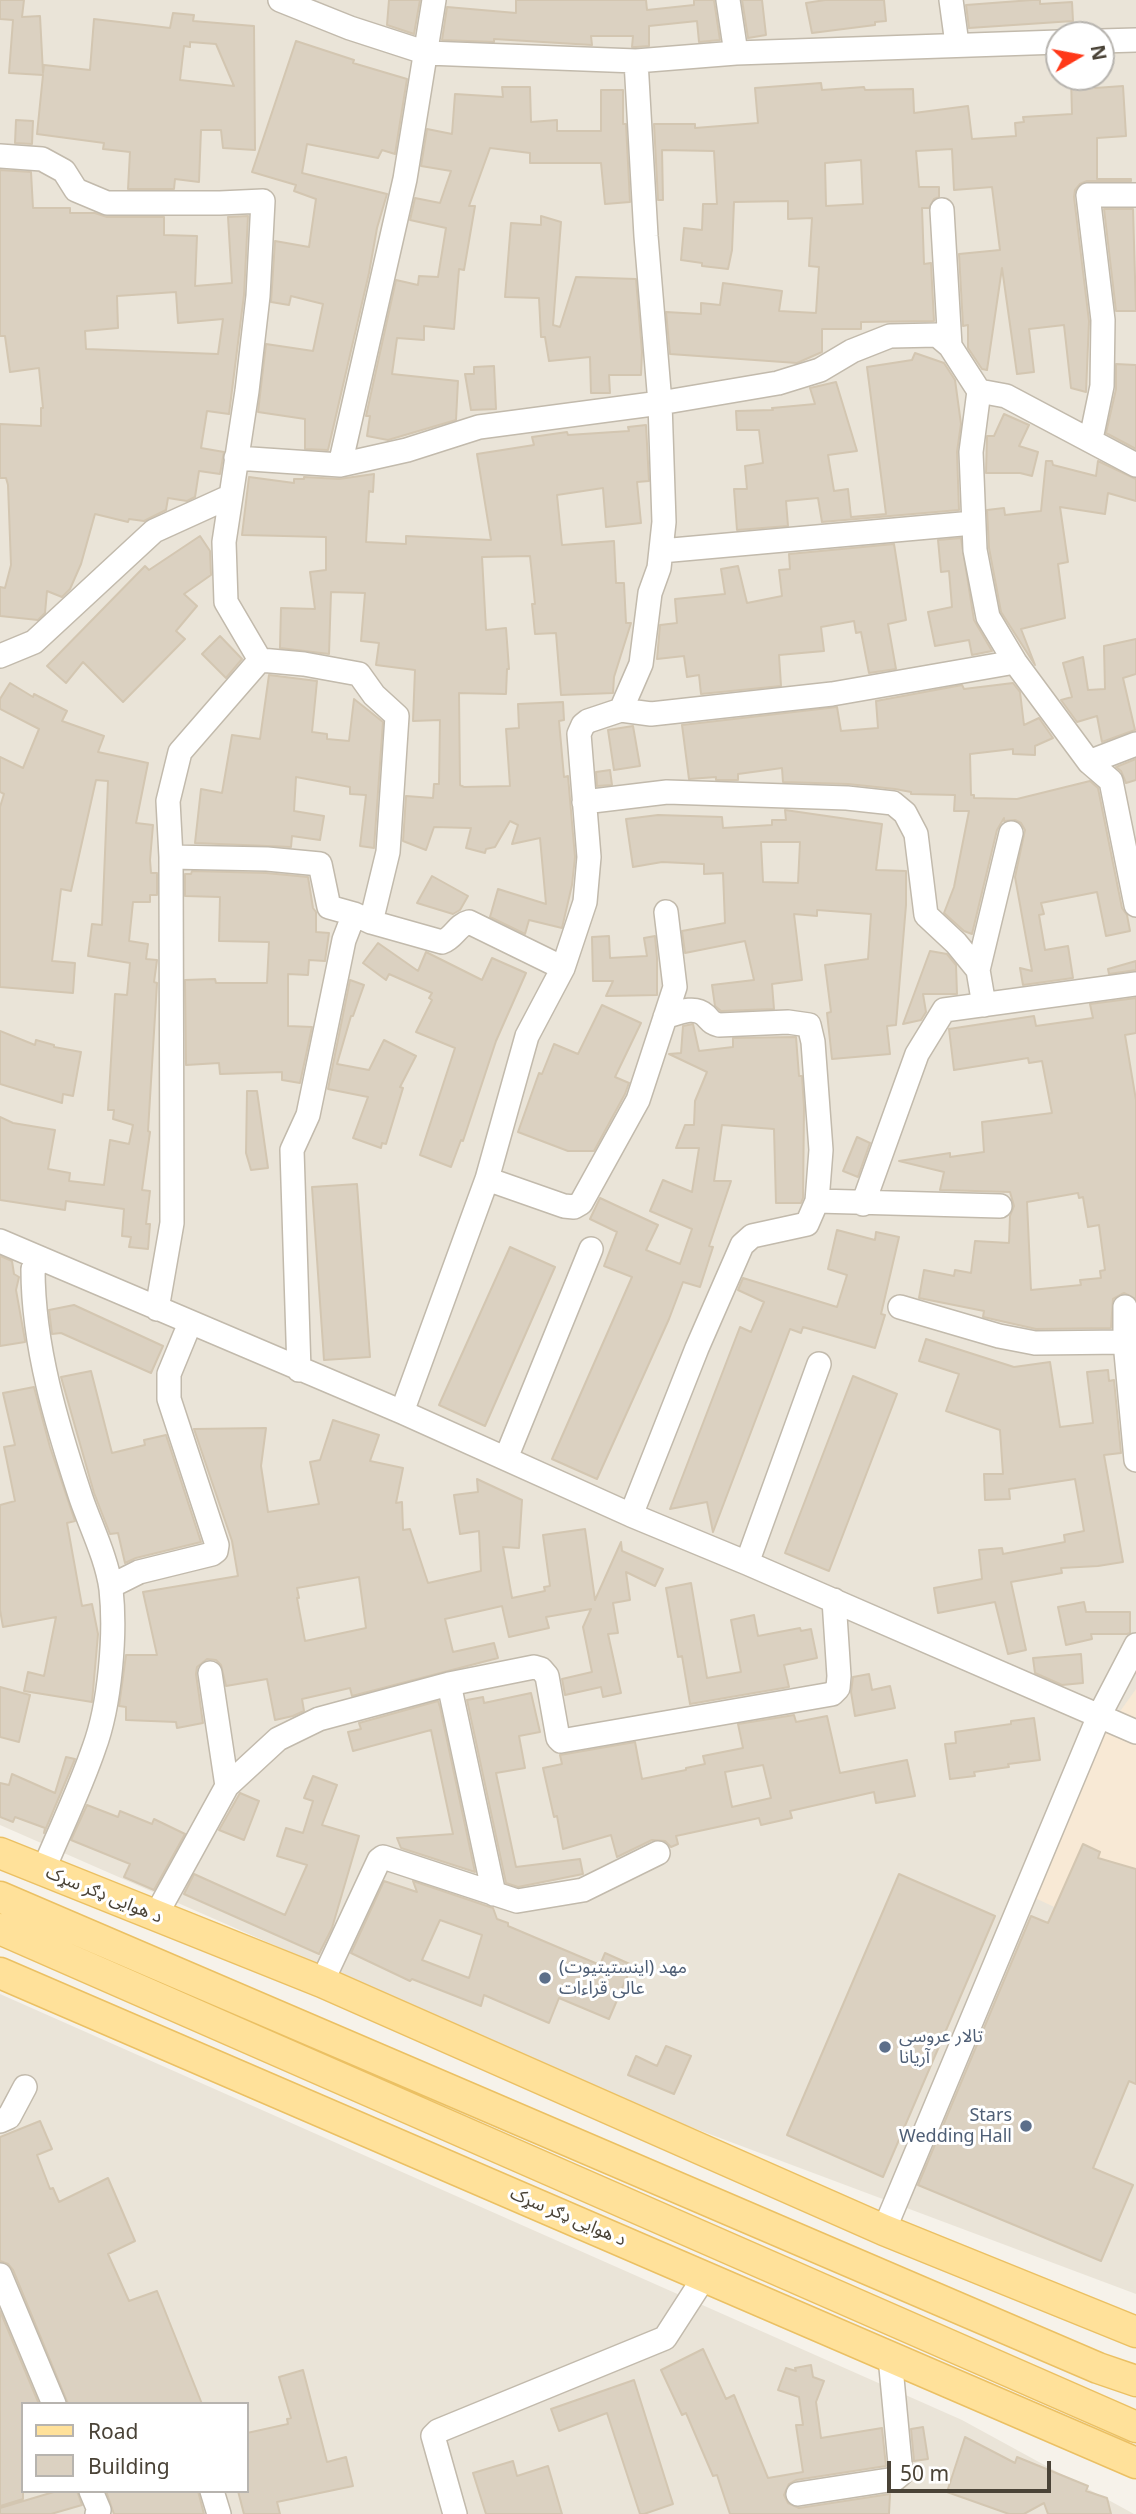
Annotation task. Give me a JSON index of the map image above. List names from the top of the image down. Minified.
{"streets":{"main road":["د هوایی ډګر سړک"]},"places":["مهد (اینستیتیوت) عالی قراءات","تالار عروسی آریانا","Stars Wedding Hall"],"legend":["Road","Building"],"scale_bar":"50 m","north":"right"}
